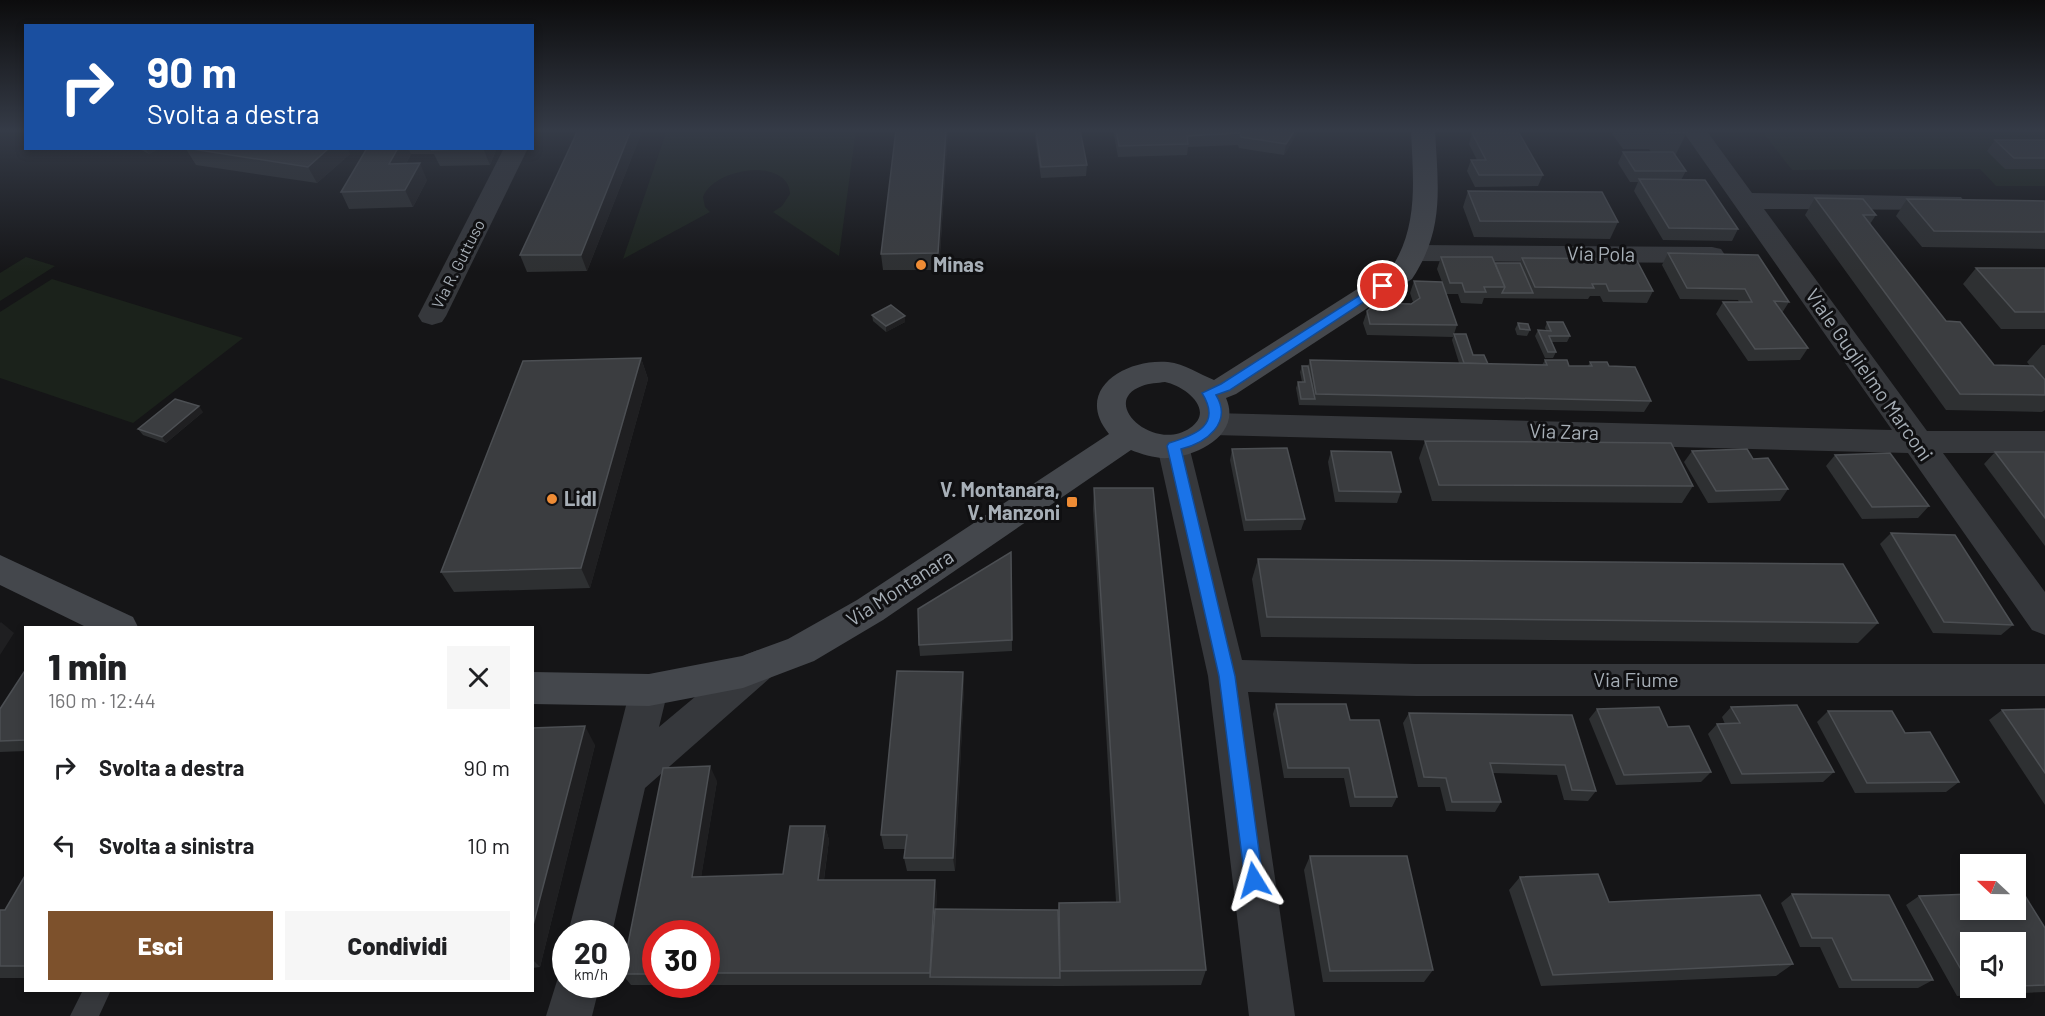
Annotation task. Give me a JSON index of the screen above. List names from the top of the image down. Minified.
{"streets":{"main road":["Via Montanara"],"street":["Via Pola","Via R. Guttuso","Viale Guglielmo Marconi","Via Zara","Via Fiume"]},"crossings":[["Via Pola","Viale Guglielmo Marconi"],["Viale Guglielmo Marconi","Via Zara"],["Via Zara","Via Montanara"]],"places":{"other":["Minas","Lidl"],"transit":["V. Montanara, V. Manzoni"]},"north":"left","page":{"turn":["90 m","Svolta a destra"],"heading":["1 min","160 m · 12:44"],"list":[{"name":"Svolta a destra","value":"90 m"},{"name":"Svolta a sinistra","value":"10 m"}],"buttons":["Esci","Condividi"],"speed":"20 km/h","limit":"30"}}
